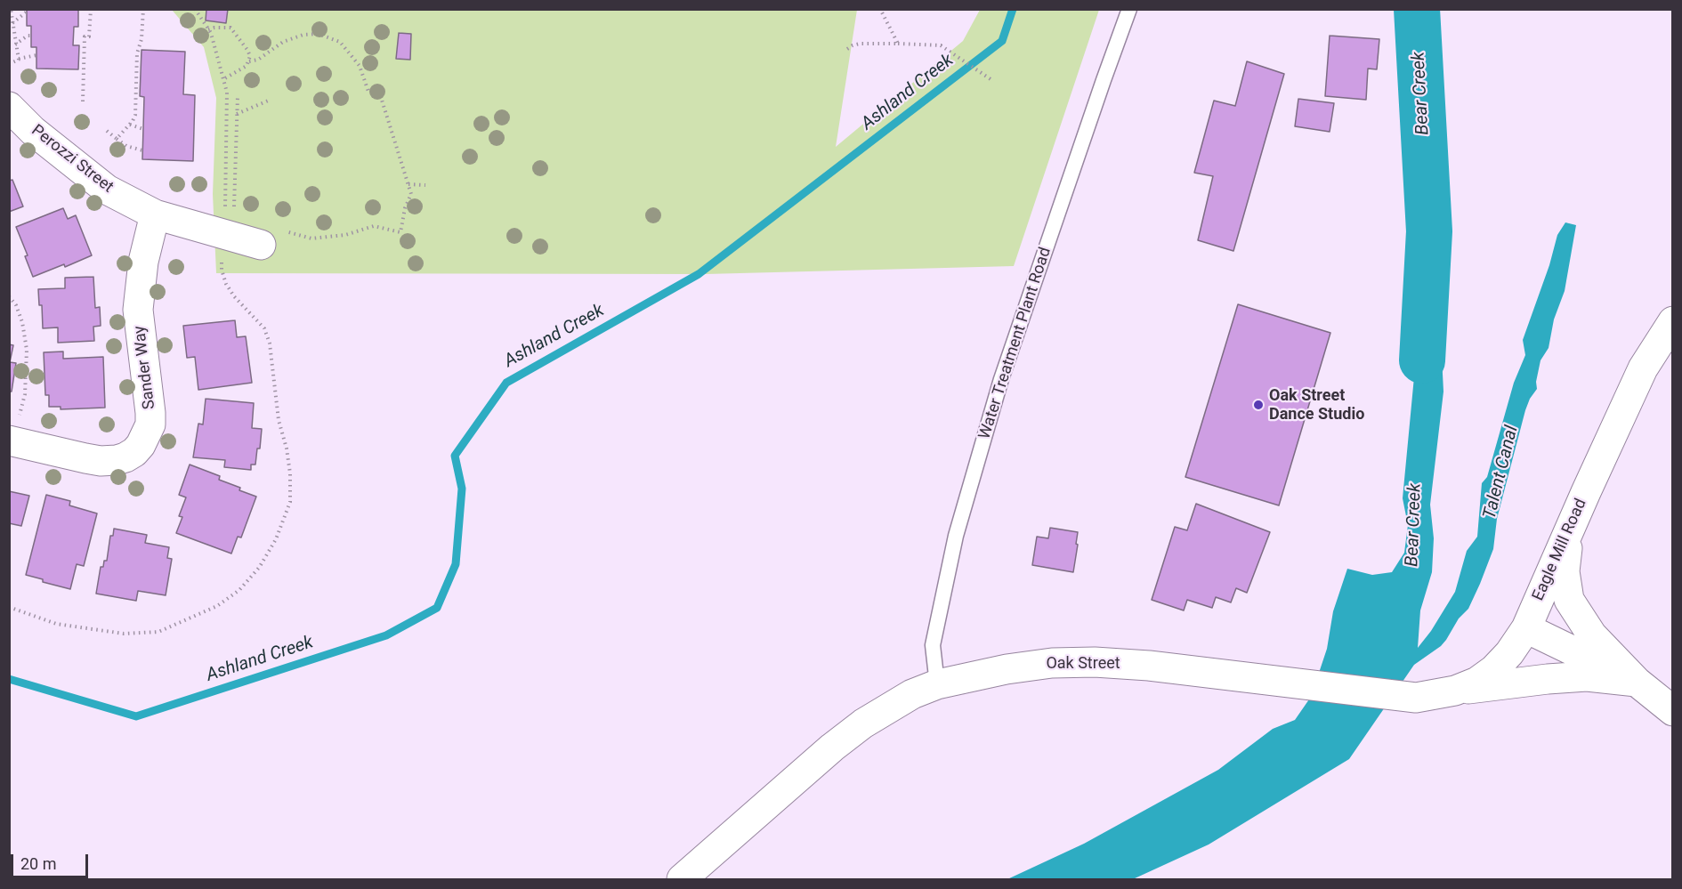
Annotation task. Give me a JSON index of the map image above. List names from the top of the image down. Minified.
{"streets":{"street":["Perozzi Street","Sander Way","Eagle Mill Road","Oak Street"],"lane":["Water Treatment Plant Road"]},"crossings":[["Perozzi Street","Sander Way"],["Water Treatment Plant Road","Oak Street"],["Eagle Mill Road","Oak Street"]],"water":["Ashland Creek","Bear Creek","Talent Canal"],"places":["Oak Street Dance Studio"],"scale_bar":"20 m"}
